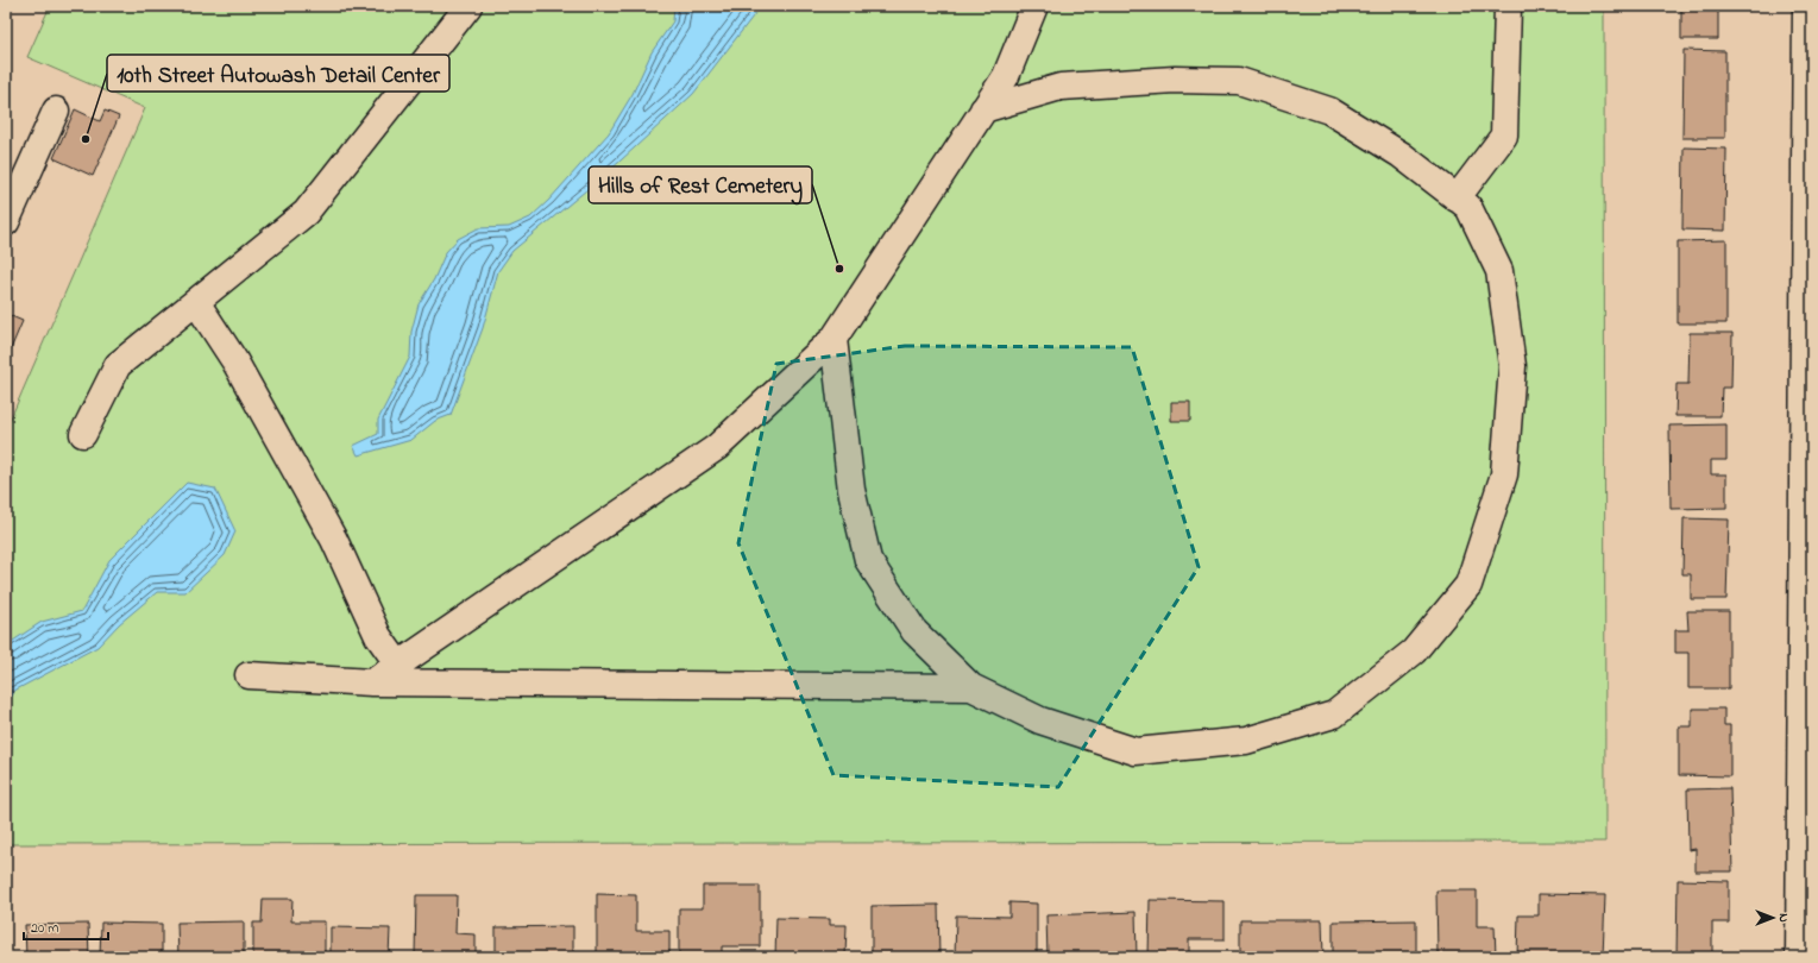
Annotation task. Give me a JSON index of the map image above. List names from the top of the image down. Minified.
{"places":["10th Street Autowash Detail Center","Hills of Rest Cemetery"],"scale_bar":"20 m","north":"right"}
